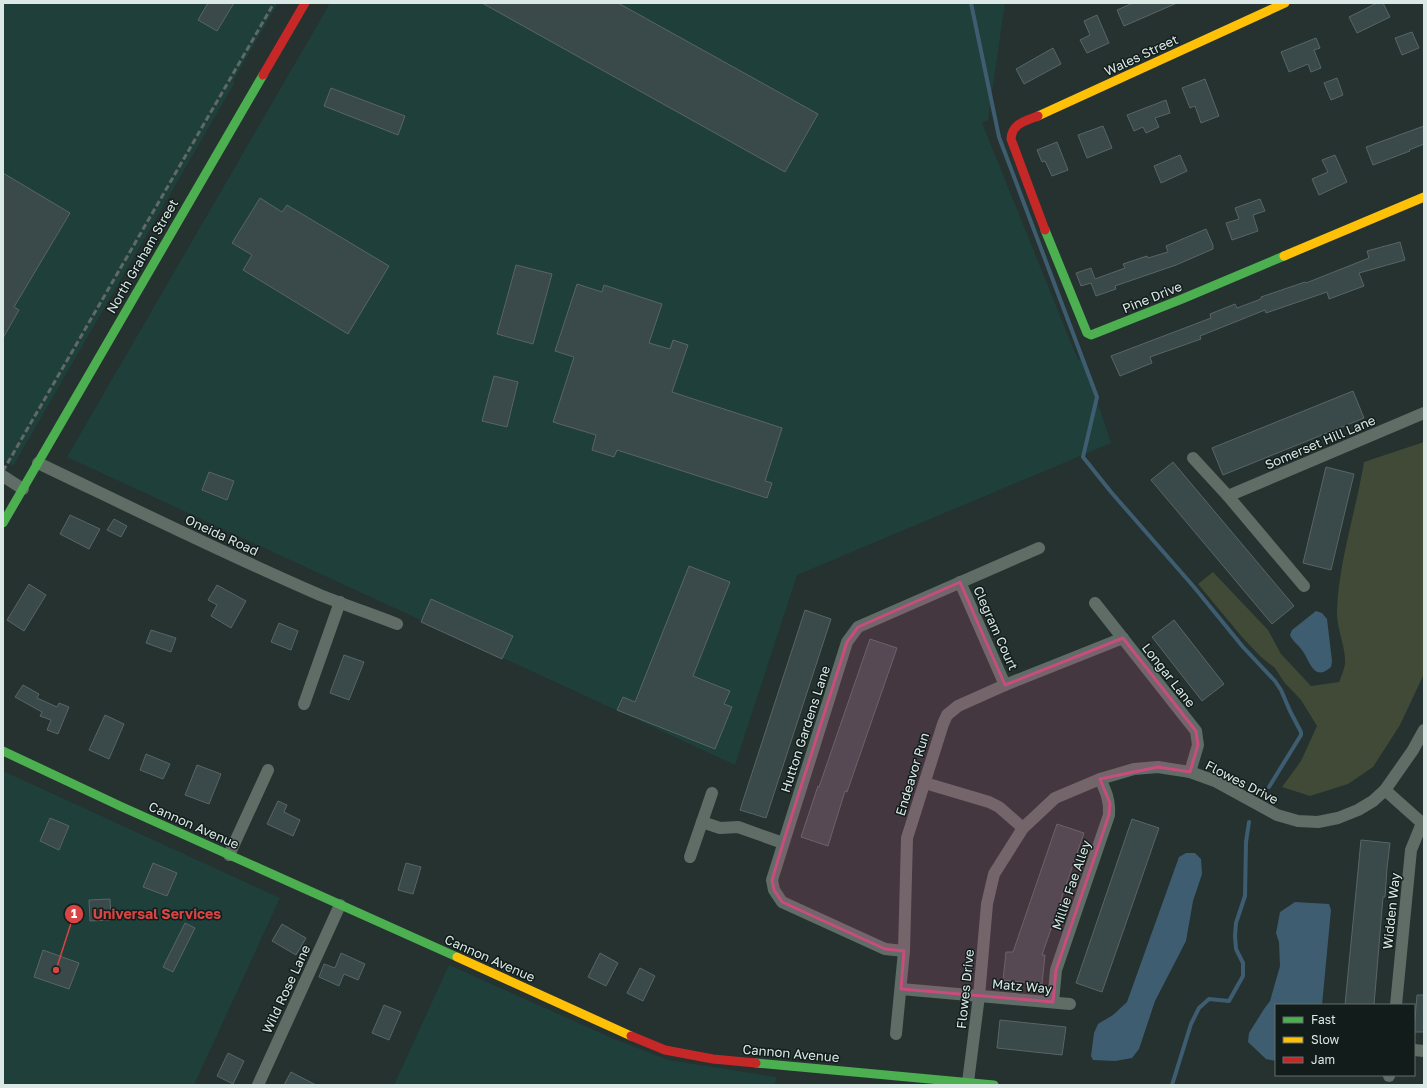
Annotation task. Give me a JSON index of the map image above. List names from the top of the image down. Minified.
{"streets":{"street":["Wales Street","North Graham Street","Pine Drive","Somerset Hill Lane","Oneida Road","Clegram Court","Longar Lane","Hutton Gardens Lane","Endeavor Run","Flowes Drive","Cannon Avenue","Millie Fae Alley","Widden Way","Matz Way","Wild Rose Lane"]},"crossings":[["Wales Street","Pine Drive"],["North Graham Street","Oneida Road"],["Clegram Court","Hutton Gardens Lane"],["Clegram Court","Endeavor Run"],["Longar Lane","Endeavor Run"],["Longar Lane","Flowes Drive"],["Hutton Gardens Lane","Endeavor Run"],["Endeavor Run","Matz Way"],["Flowes Drive","Cannon Avenue"],["Flowes Drive","Millie Fae Alley"],["Flowes Drive","Matz Way"],["Cannon Avenue","Wild Rose Lane"],["Millie Fae Alley","Matz Way"]],"places":["Universal Services"],"legend":["Fast","Slow","Jam"]}
